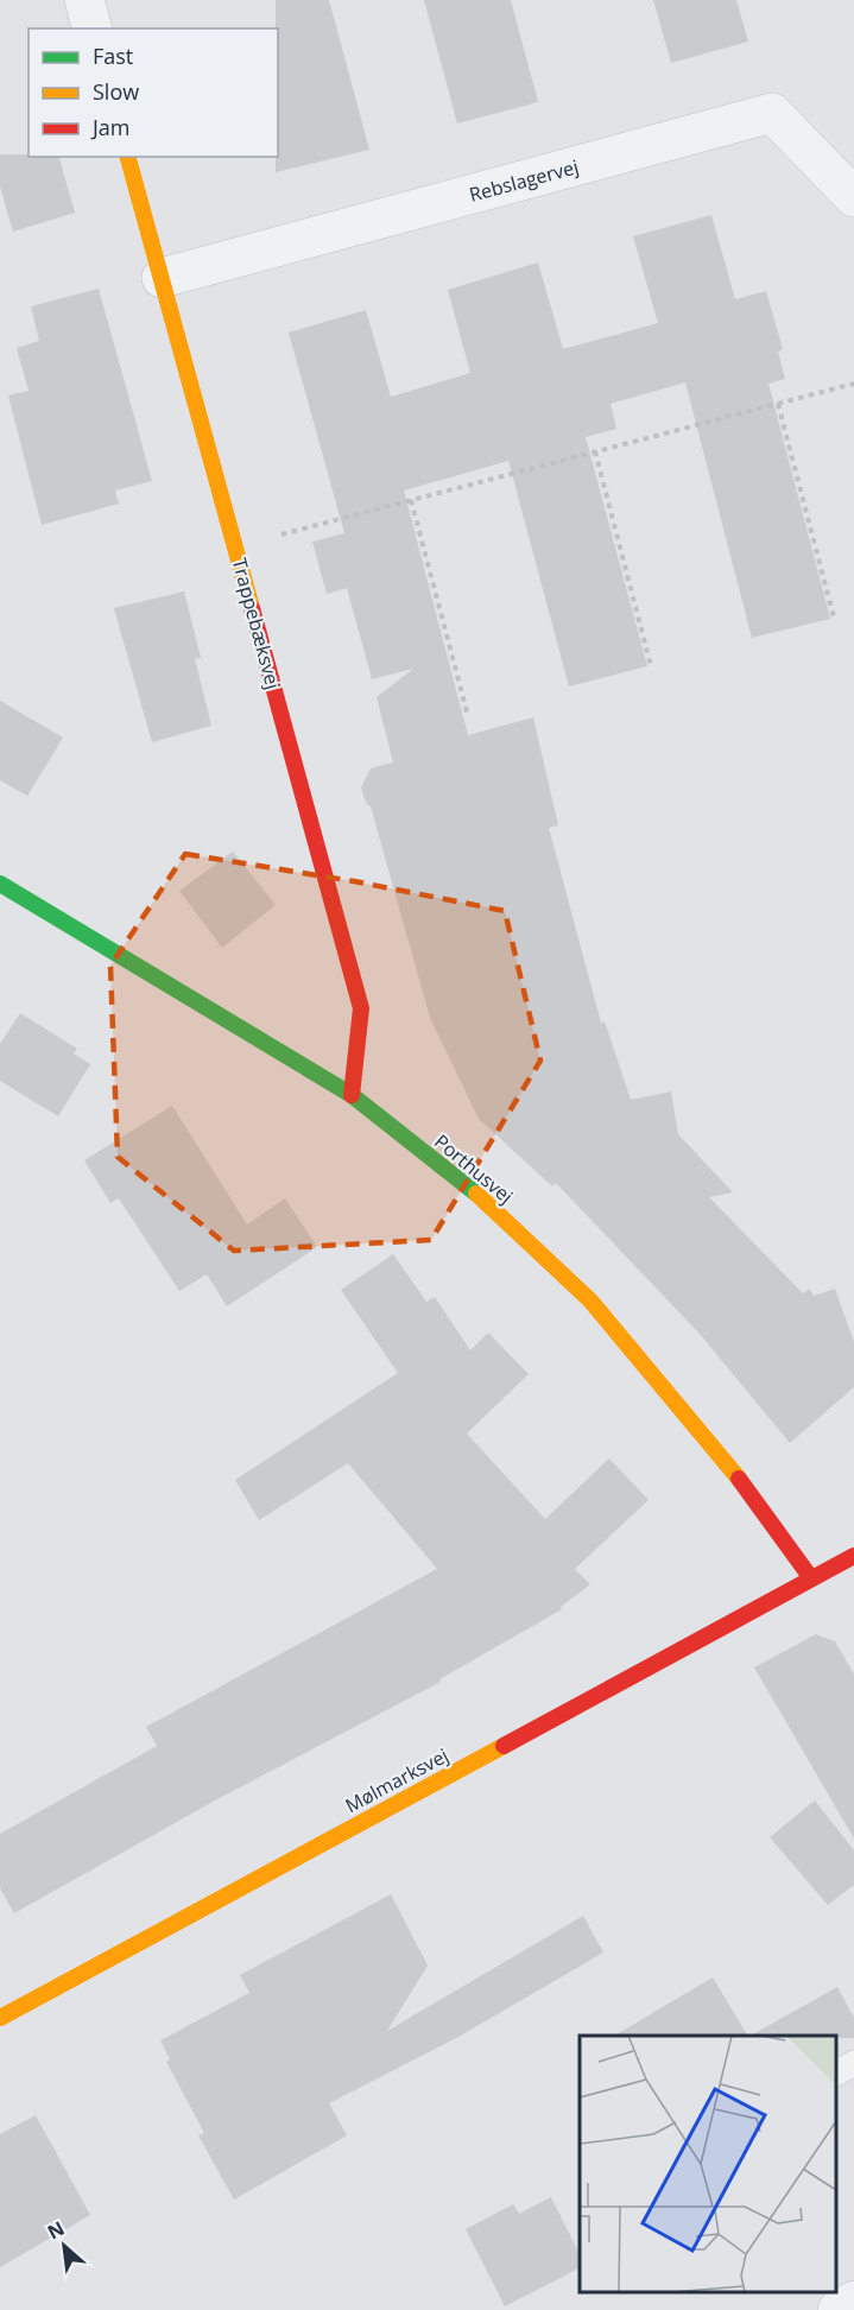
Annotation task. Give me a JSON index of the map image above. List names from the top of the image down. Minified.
{"streets":{"street":["Rebslagervej","Trappebæksvej","Porthusvej","Mølmarksvej"]},"crossings":[["Rebslagervej","Trappebæksvej"],["Trappebæksvej","Porthusvej"],["Porthusvej","Mølmarksvej"]],"legend":["Fast","Slow","Jam"],"north":"top left"}
